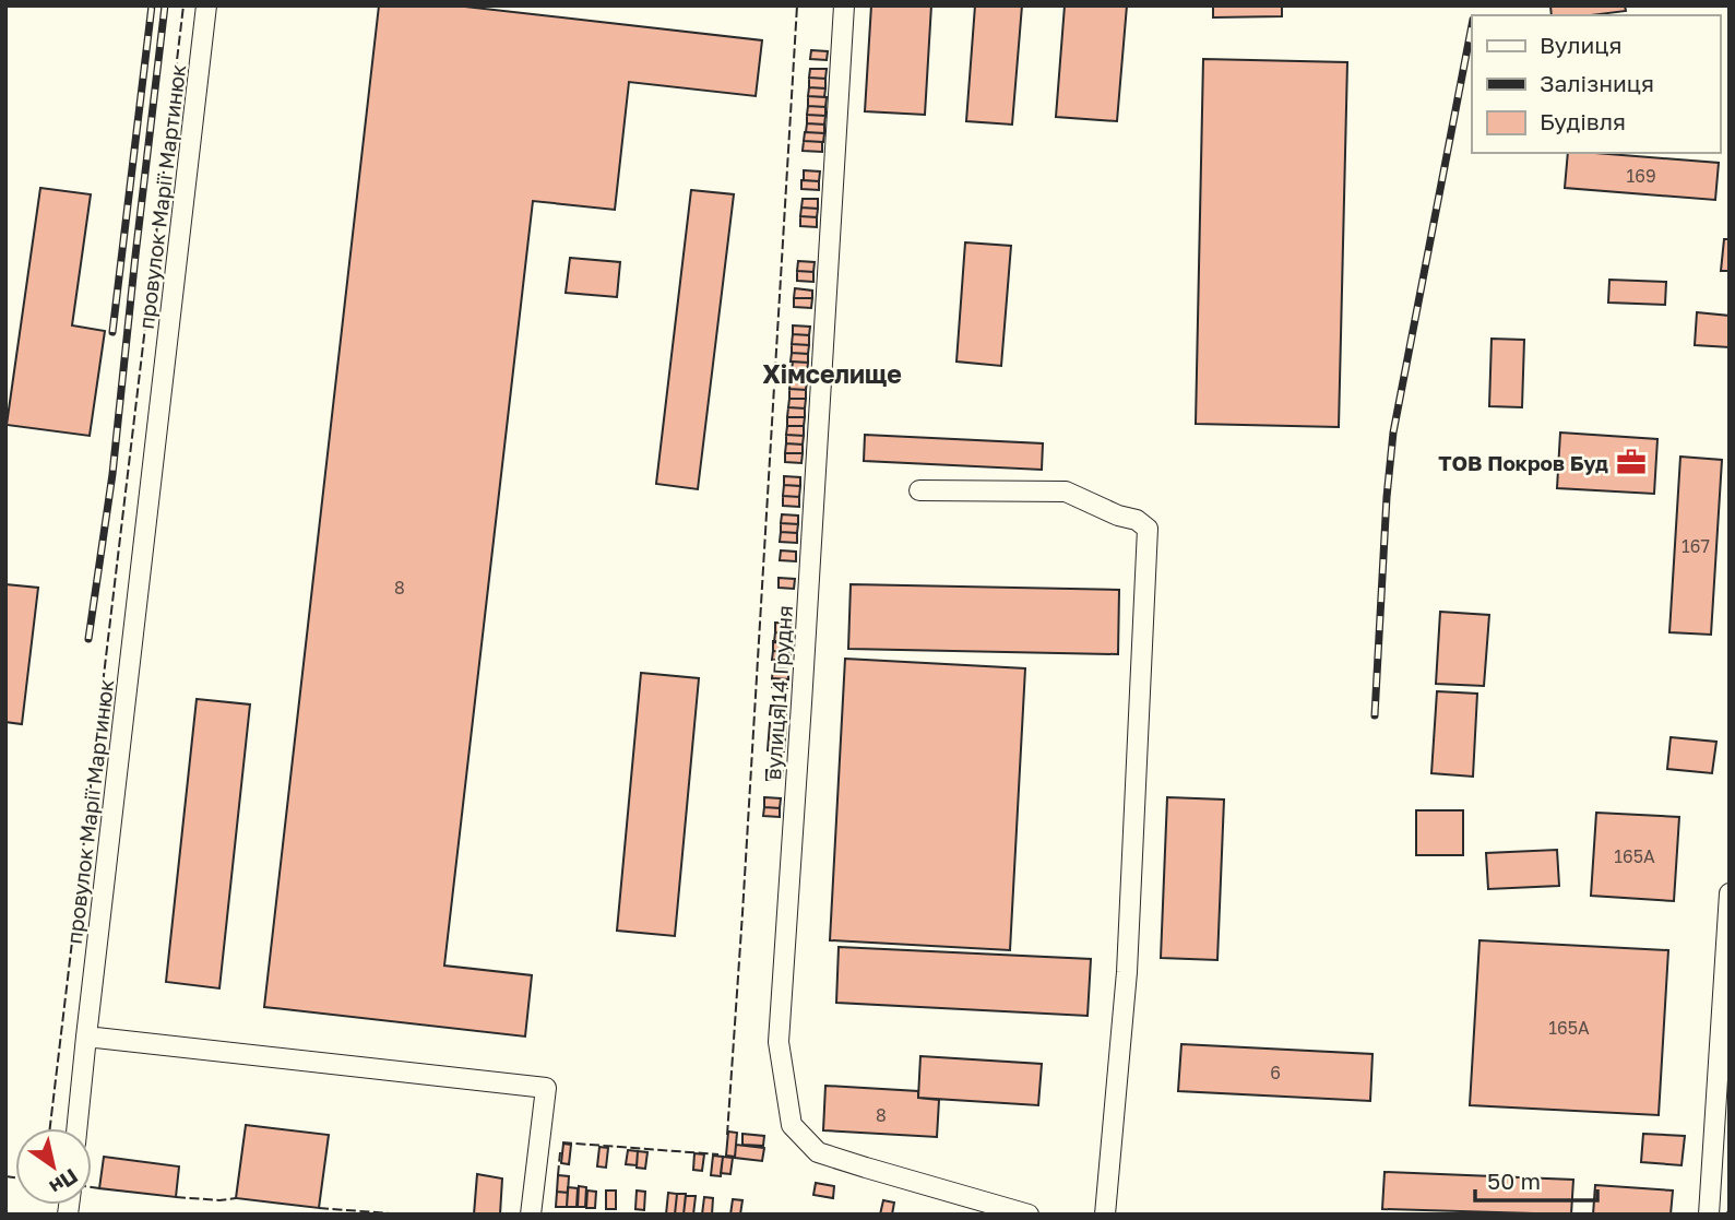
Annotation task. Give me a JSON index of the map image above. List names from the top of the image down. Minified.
{"streets":{"street":["провулок Марії Мартинюк","вулиця 14 Грудня"]},"districts":["Хімселище"],"places":{"office":["ТОВ Покров Буд"]},"house_numbers":["169","167","8","165А","165А","6","8"],"legend":["Вулиця","Залізниця","Будівля"],"scale_bar":"50 m","north":"bottom right"}
